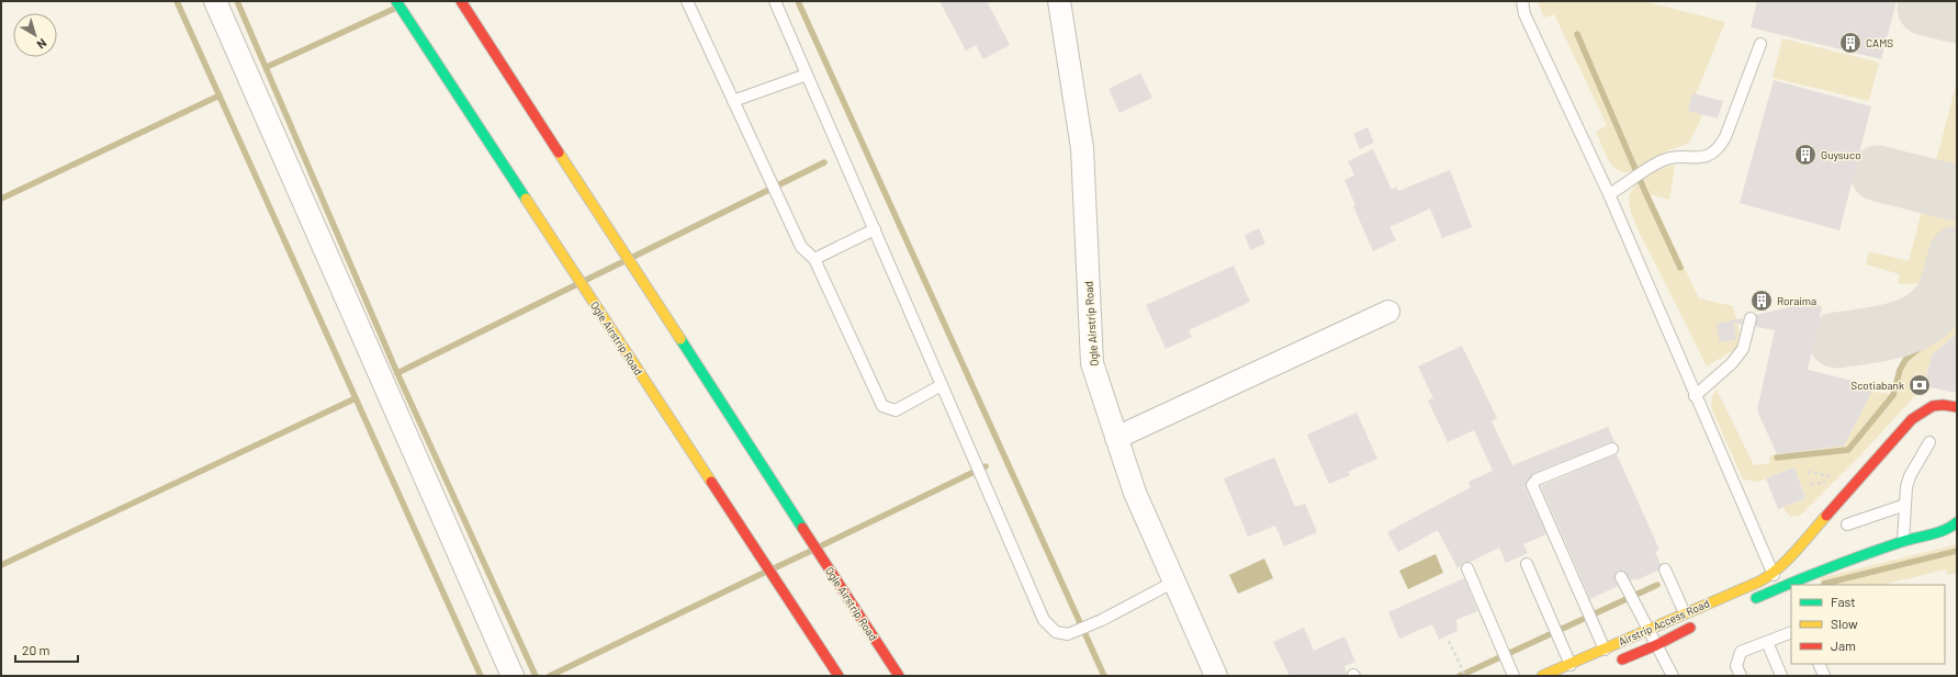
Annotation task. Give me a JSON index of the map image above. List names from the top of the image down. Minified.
{"streets":{"street":["Ogle Airstrip Road","Airstrip Access Road"]},"places":{"building":["CAMS","Guysuco","Roraima"],"bank":["Scotiabank"]},"legend":["Fast","Slow","Jam"],"scale_bar":"20 m","north":"bottom right"}
